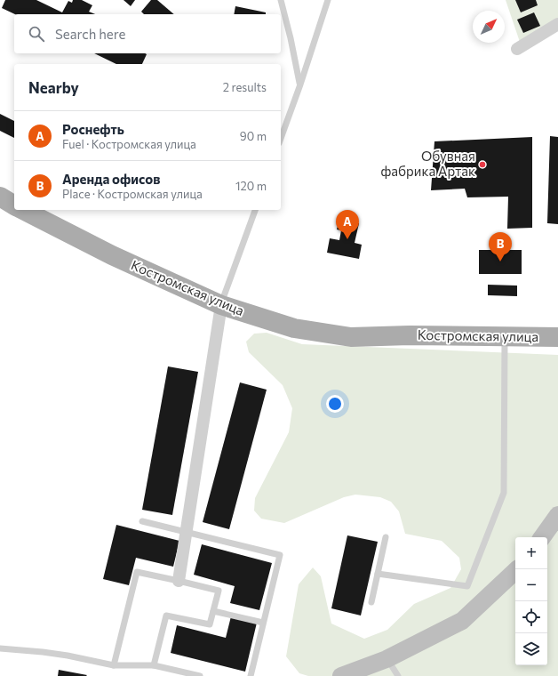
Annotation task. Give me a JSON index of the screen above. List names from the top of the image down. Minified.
{"streets":{"main road":["Костромская улица"]},"places":["Обувная фабрика Артак"],"north":"top right","page":{"search":"Search here","heading":["Nearby","2 results"],"list":[{"mark":"A","name":"Роснефть","note":"Fuel · Костромская улица","value":"90 m"},{"mark":"B","name":"Аренда офисов","note":"Place · Костромская улица","value":"120 m"}],"pins":["A","B"],"map_buttons":["+","−"]}}
